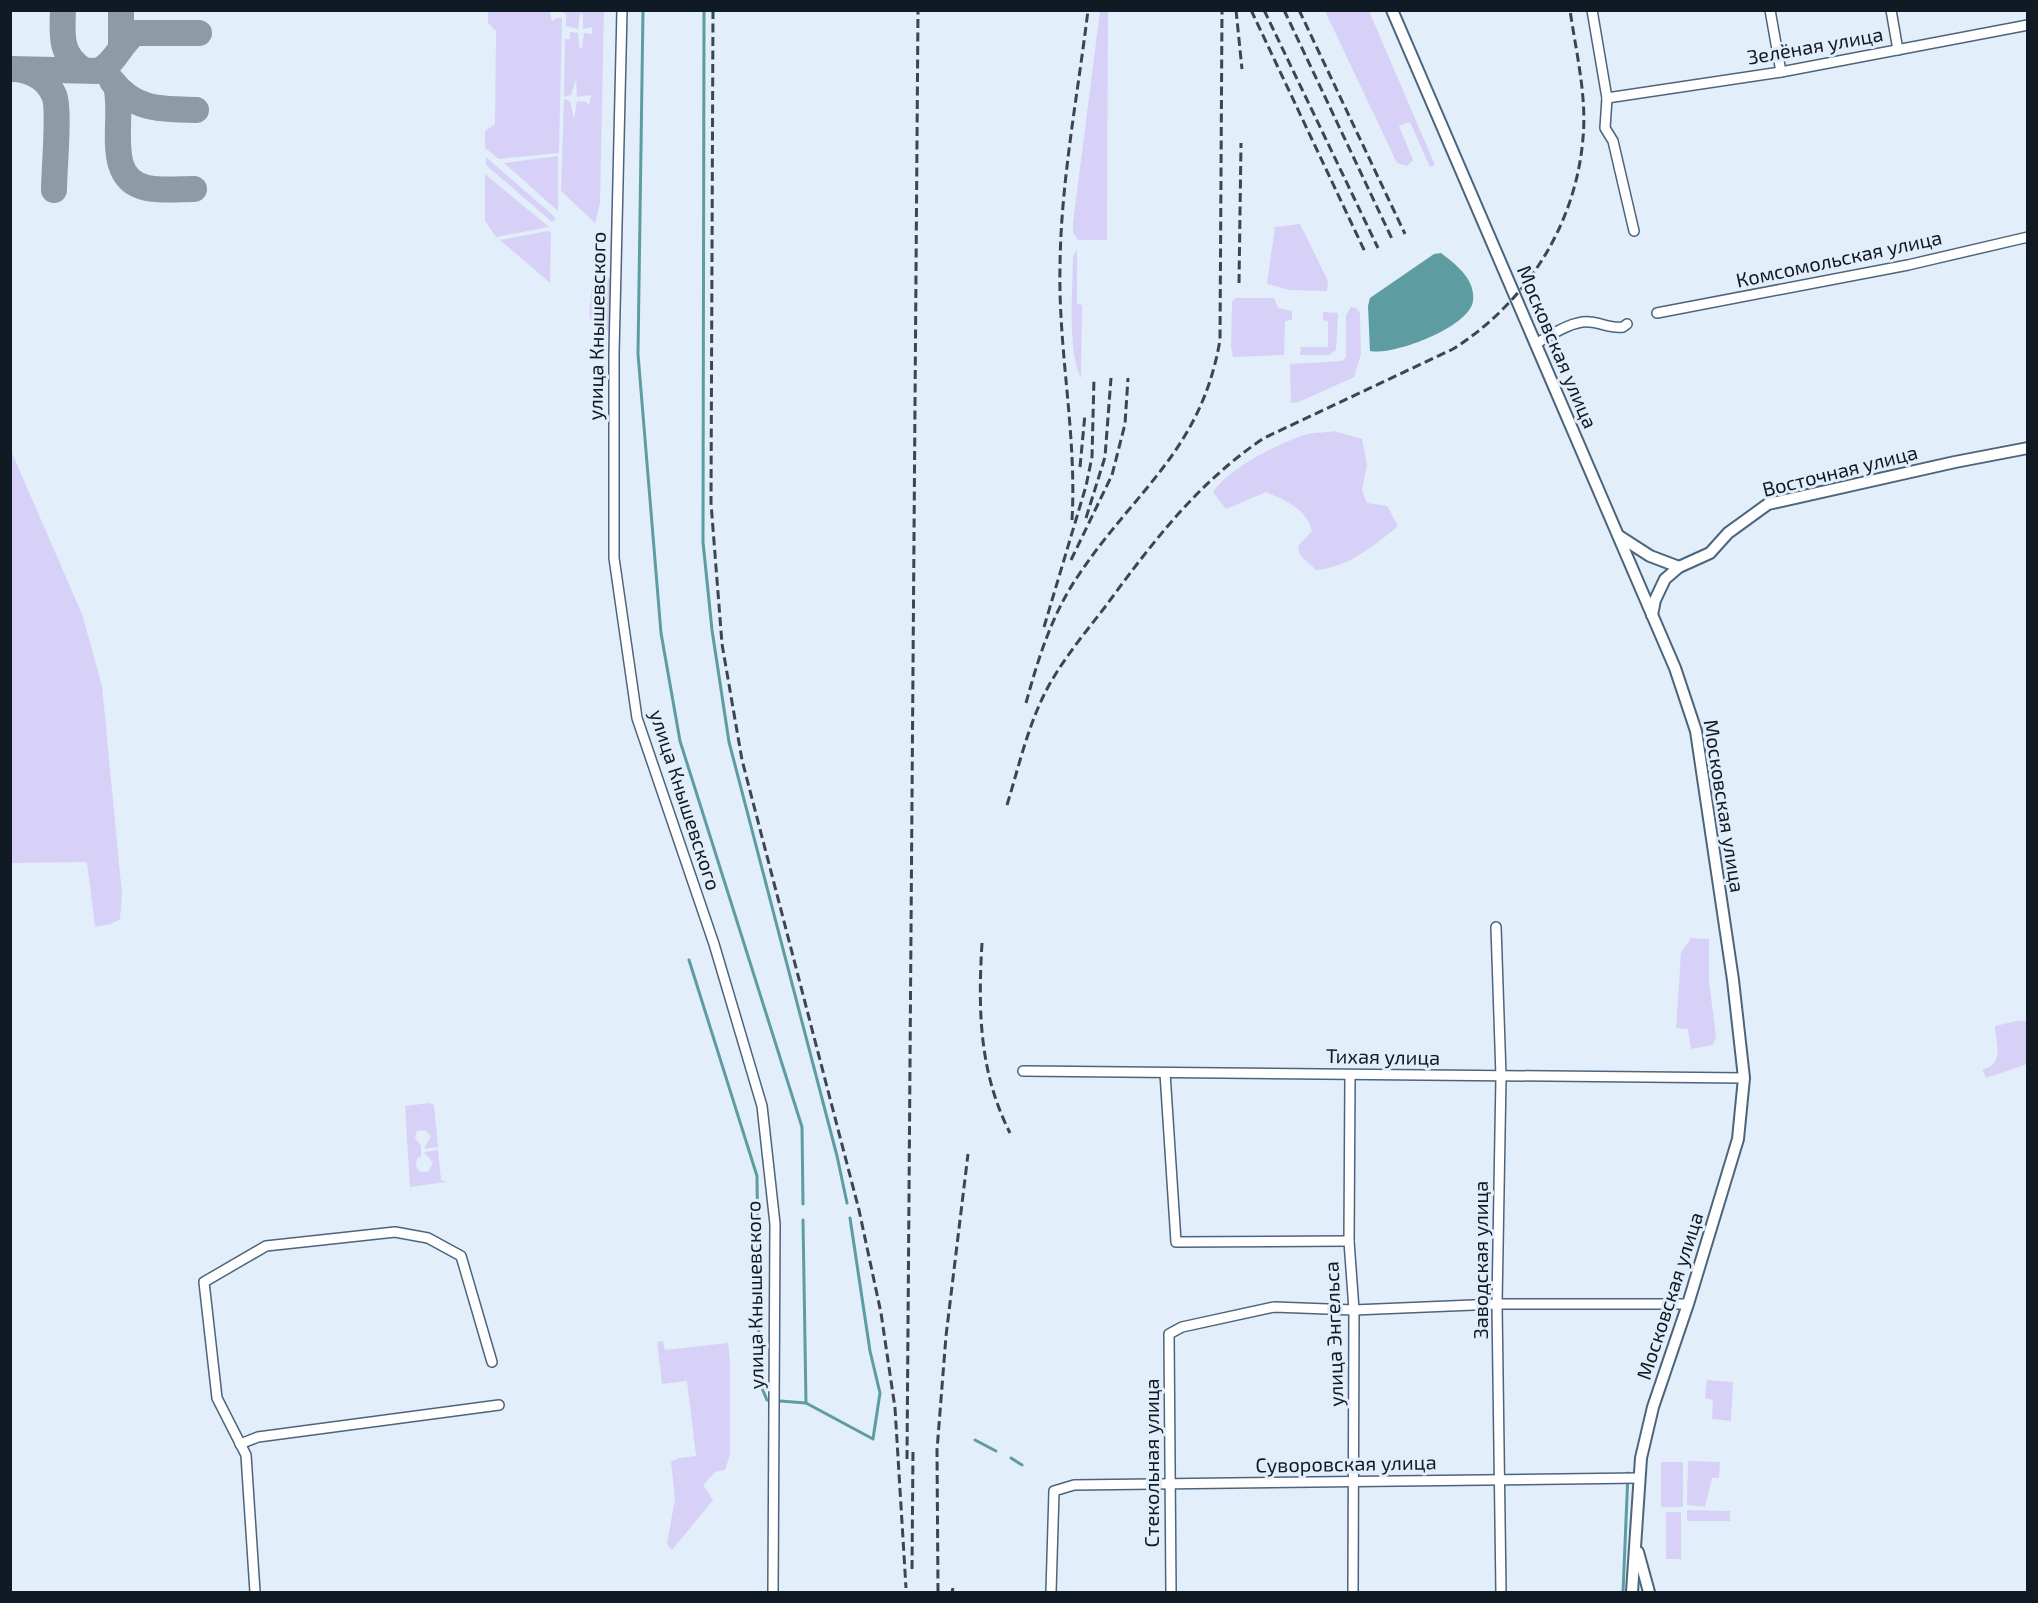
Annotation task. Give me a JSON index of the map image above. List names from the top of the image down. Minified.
{"streets":{"street":["Зелёная улица","Комсомольская улица","улица Кнышевского","Московская улица","Восточная улица","Тихая улица","Заводская улица","улица Энгельса","Стекольная улица","Суворовская улица"]},"crossings":[["Московская улица","Тихая улица"],["Московская улица","Суворовская улица"],["Тихая улица","Заводская улица"],["Тихая улица","улица Энгельса"],["Заводская улица","Суворовская улица"],["улица Энгельса","Стекольная улица"],["улица Энгельса","Суворовская улица"],["Стекольная улица","Суворовская улица"]]}
